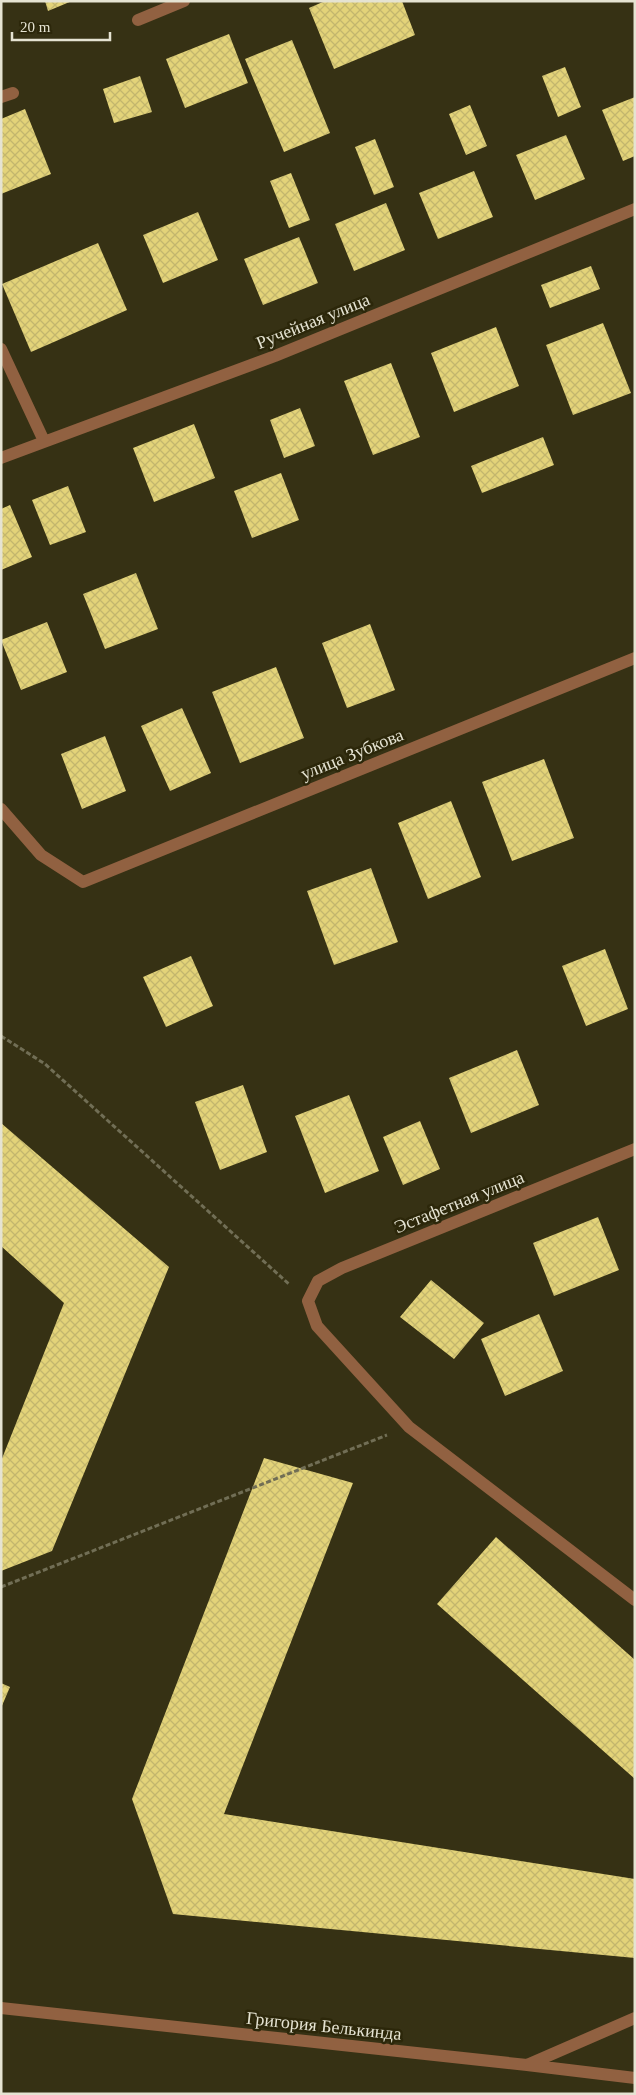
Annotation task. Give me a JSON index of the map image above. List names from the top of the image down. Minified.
{"streets":{"street":["Ручейная улица","улица Зубкова","Эстафетная улица","Григория Белькинда"]},"scale_bar":"20 m"}
